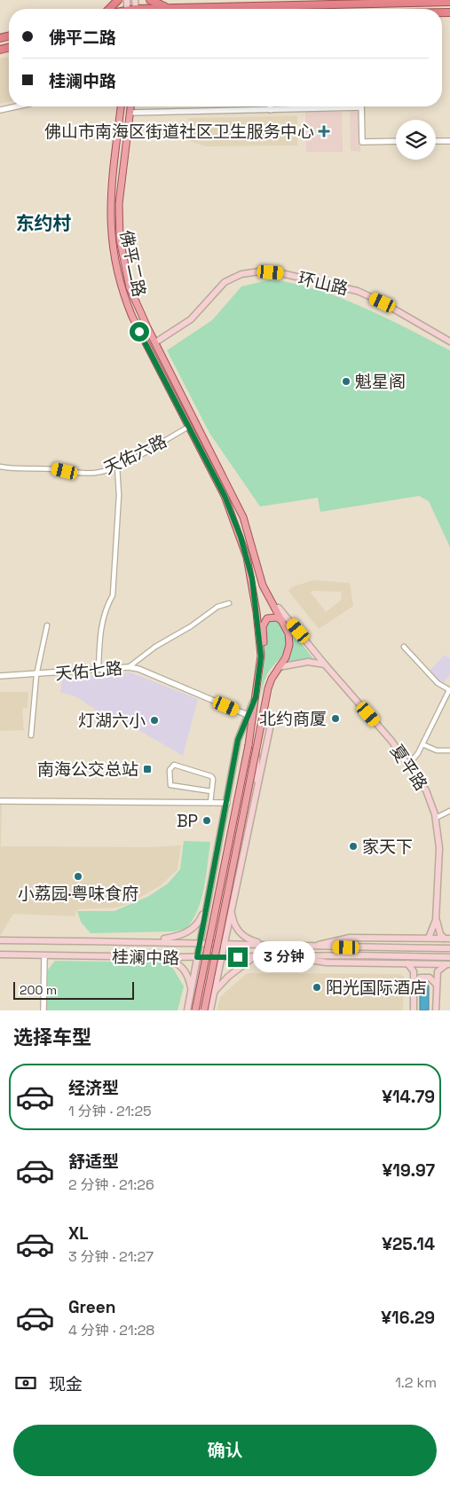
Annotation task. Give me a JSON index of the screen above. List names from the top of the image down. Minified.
{"streets":{"main road":["佛平二路","环山路","夏平路","桂澜中路"],"street":["天佑六路","天佑七路"]},"crossings":[["佛平二路","环山路"],["佛平二路","天佑六路"],["佛平二路","夏平路"]],"districts":["东约村"],"places":{"health":["佛山市南海区街道社区卫生服务中心"],"other":["魁星阁","北约商厦","灯湖六小","BP","家天下","小荔园·粤味食府","阳光国际酒店"],"transit":["南海公交总站"]},"scale_bar":"200 m","page":{"banner":["佛平二路","桂澜中路"],"bubble":"3 分钟","scale":"200 m","heading":"选择车型","list":[{"name":"经济型","note":"1 分钟 · 21:25","value":"¥14.79"},{"name":"舒适型","note":"2 分钟 · 21:26","value":"¥19.97"},{"name":"XL","note":"3 分钟 · 21:27","value":"¥25.14"},{"name":"Green","note":"4 分钟 · 21:28","value":"¥16.29"}],"pay":["现金","1.2 km"],"buttons":"确认"}}
